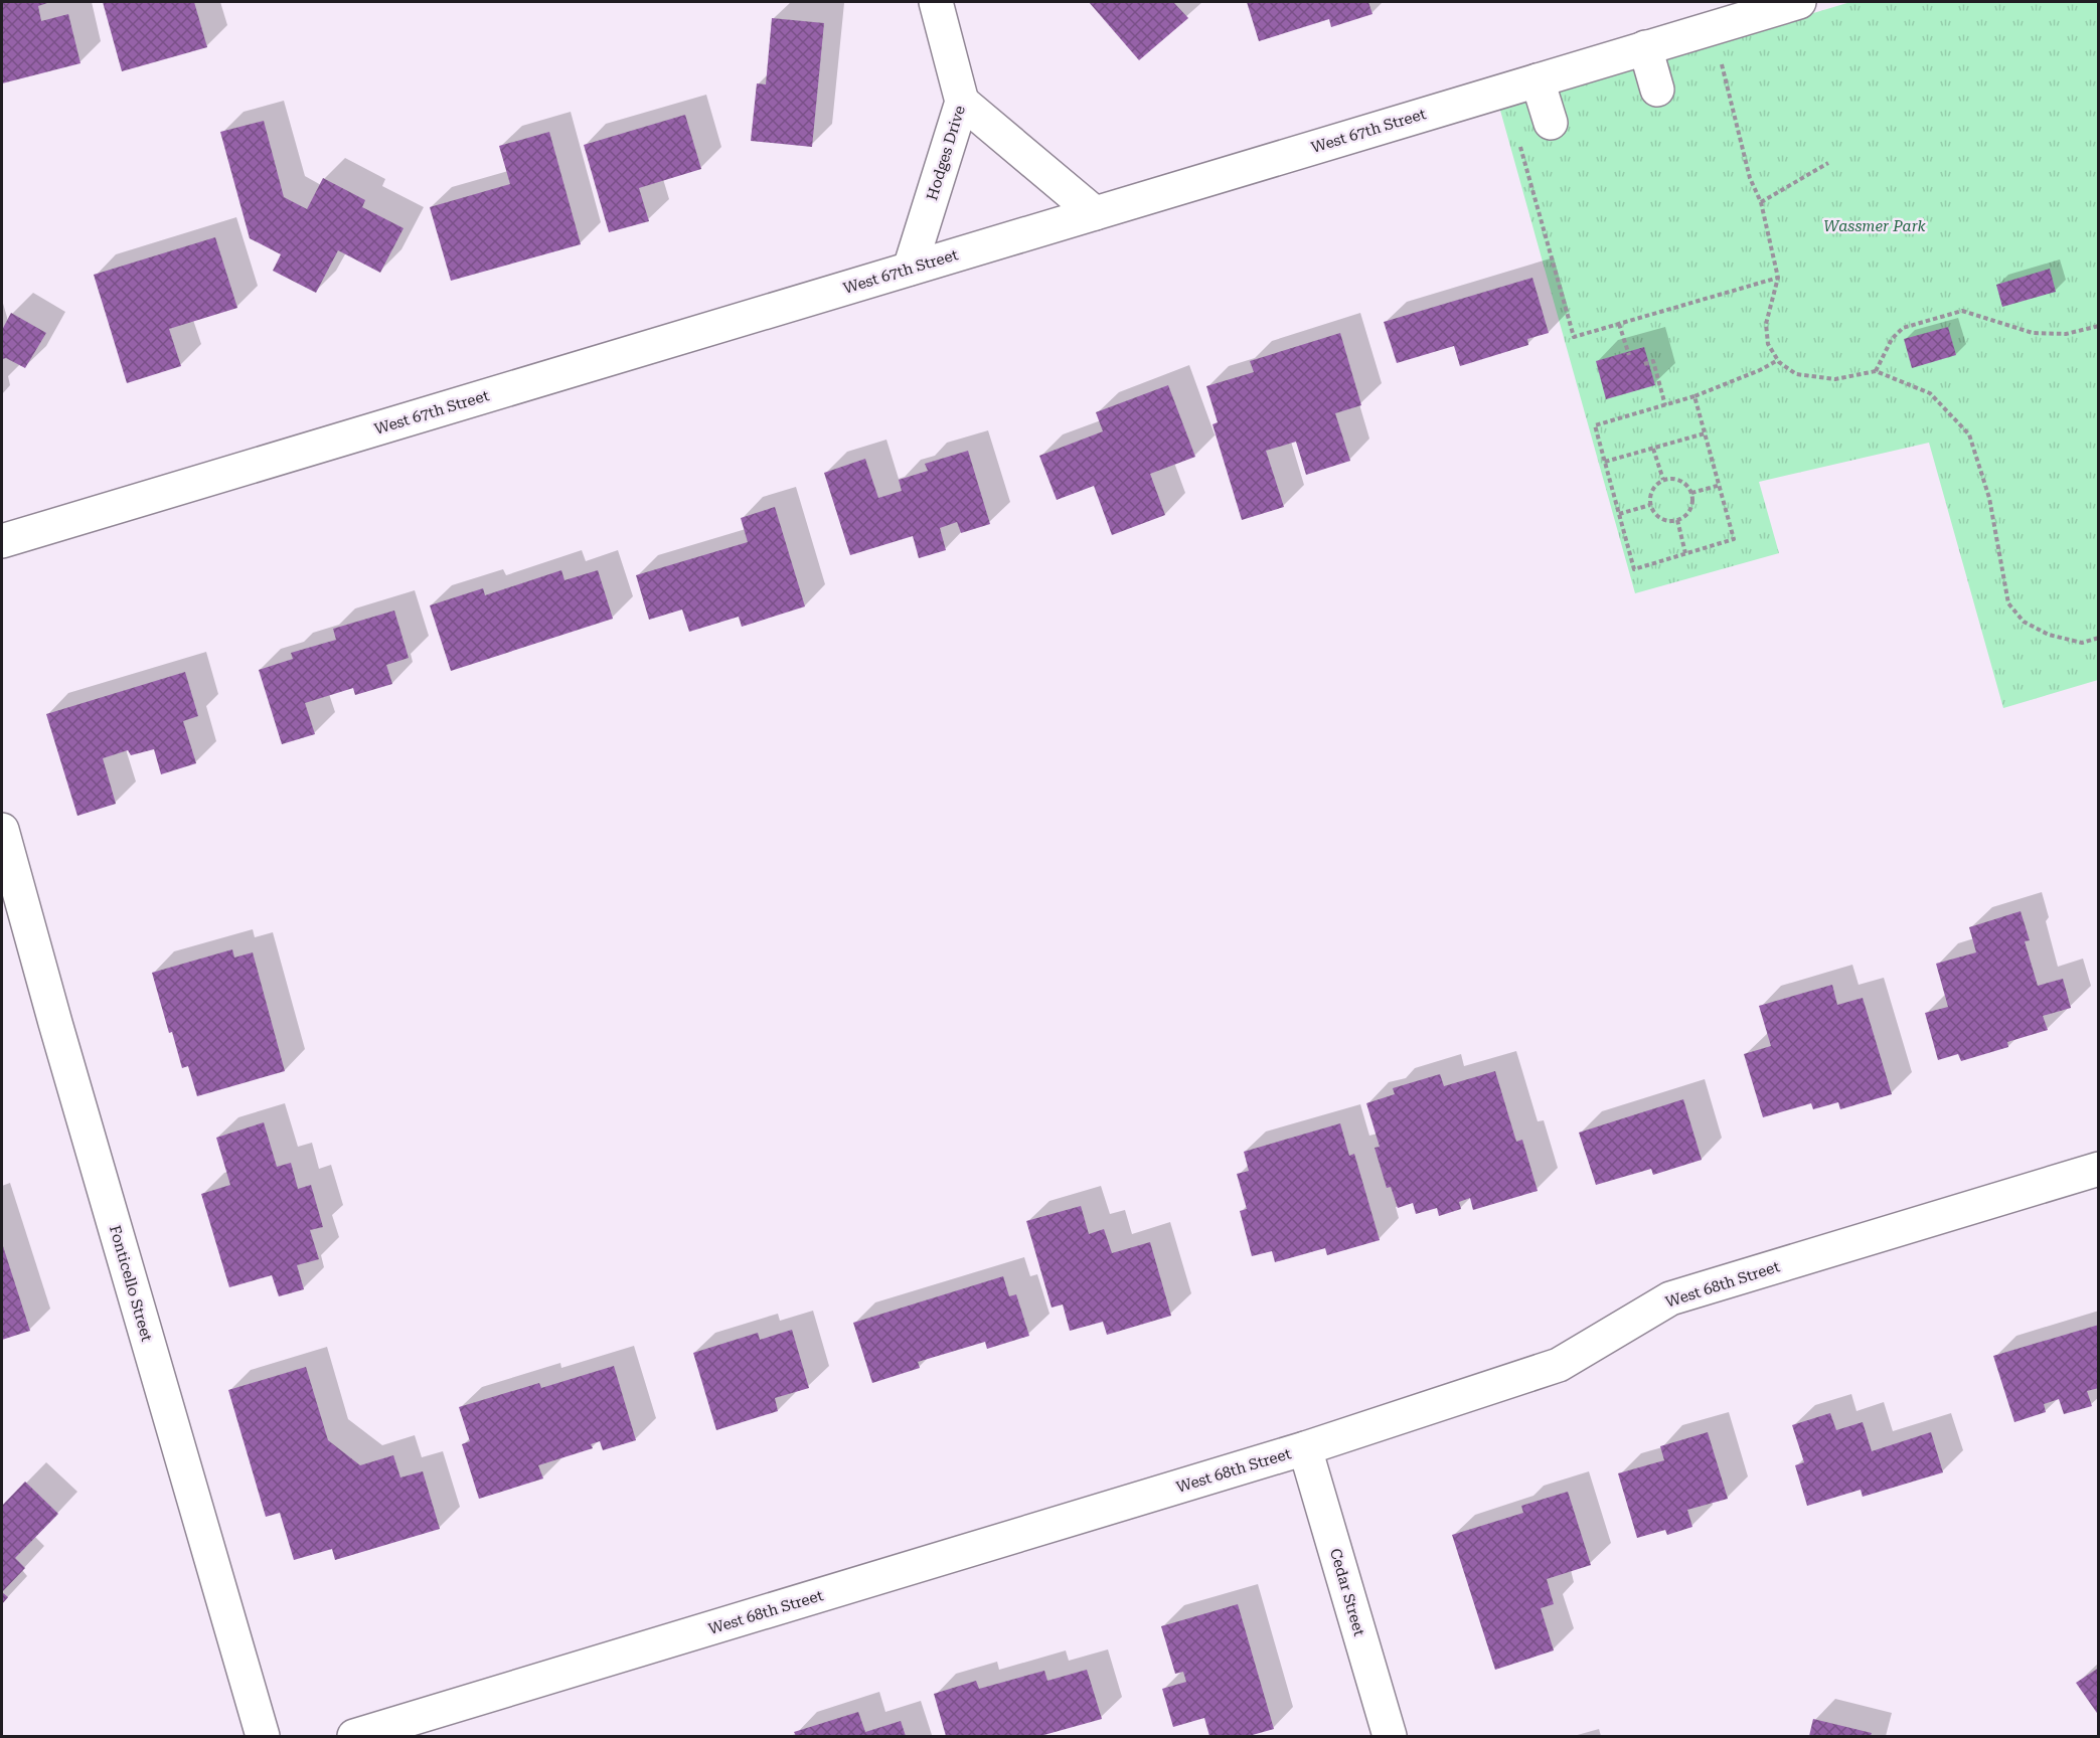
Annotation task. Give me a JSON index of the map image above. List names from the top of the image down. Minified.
{"streets":{"street":["West 67th Street","Hodges Drive","Fonticello Street","West 68th Street","Cedar Street"]},"crossings":[["West 67th Street","Hodges Drive"],["West 68th Street","Cedar Street"]],"parks":["Wassmer Park"]}
